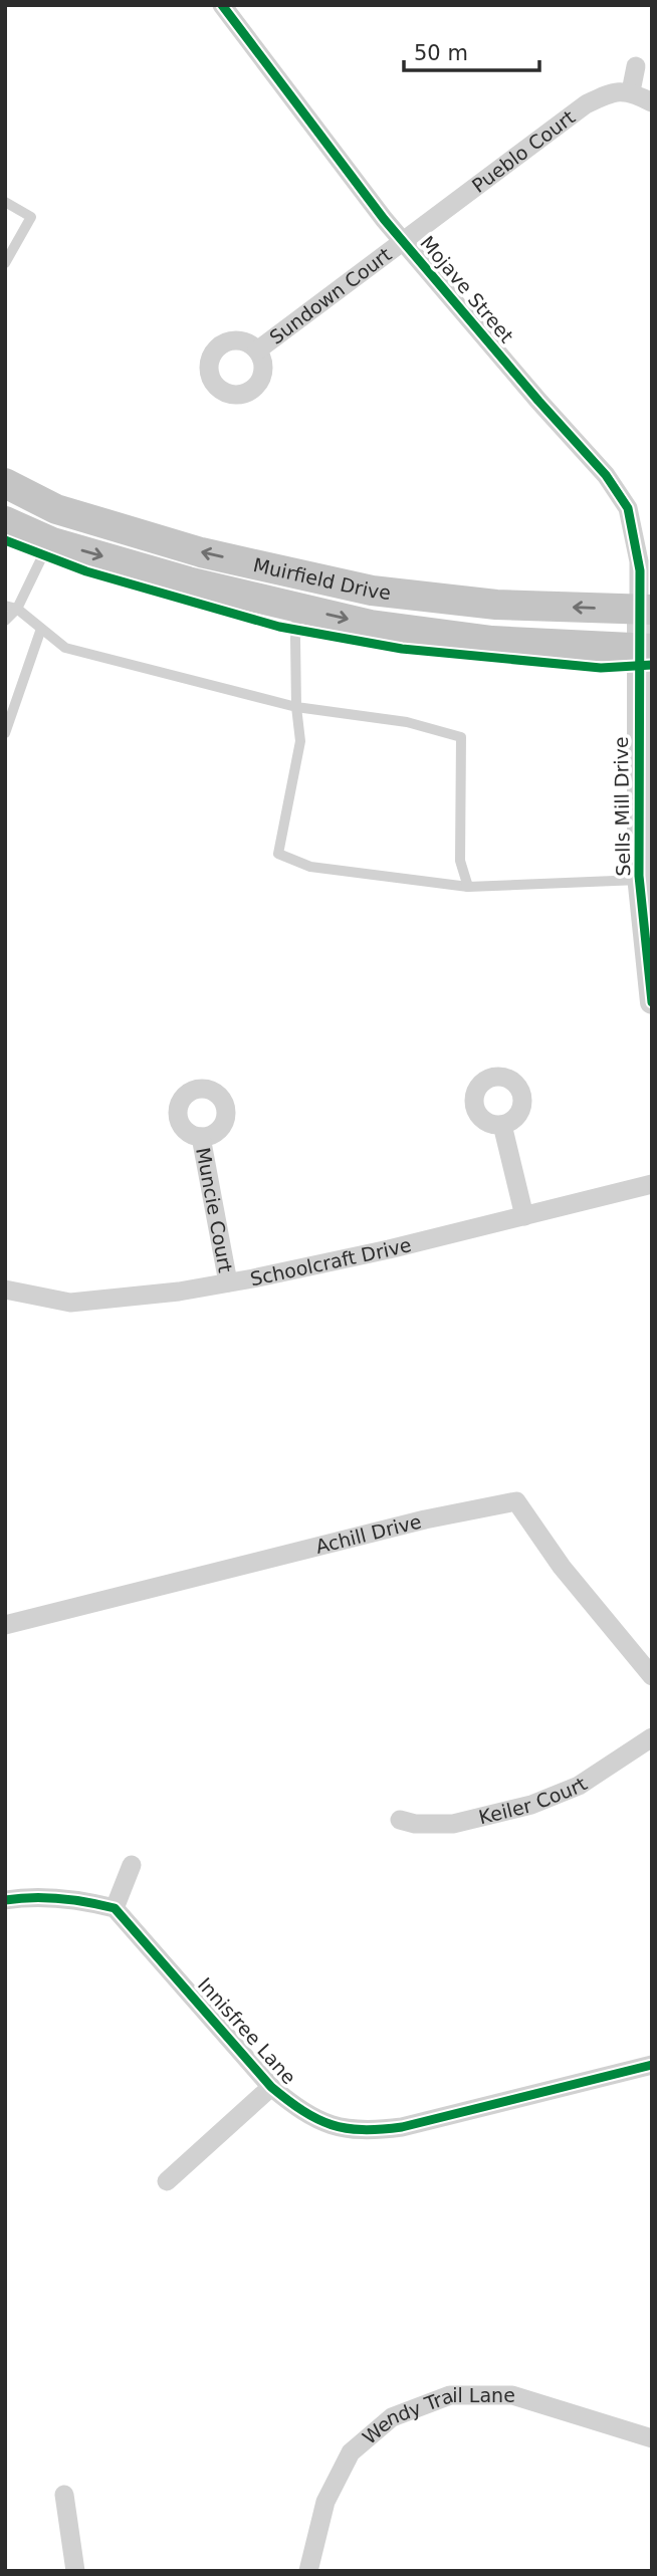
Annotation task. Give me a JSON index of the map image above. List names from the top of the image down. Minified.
{"streets":{"main road":["Muirfield Drive"],"street":["Pueblo Court","Mojave Street","Sundown Court","Sells Mill Drive","Muncie Court","Schoolcraft Drive","Achill Drive","Keiler Court","Innisfree Lane","Wendy Trail Lane"]},"crossings":[["Pueblo Court","Mojave Street"],["Pueblo Court","Sundown Court"],["Mojave Street","Sundown Court"],["Mojave Street","Muirfield Drive"],["Mojave Street","Sells Mill Drive"],["Muirfield Drive","Sells Mill Drive"],["Muncie Court","Schoolcraft Drive"]],"scale_bar":"50 m"}
